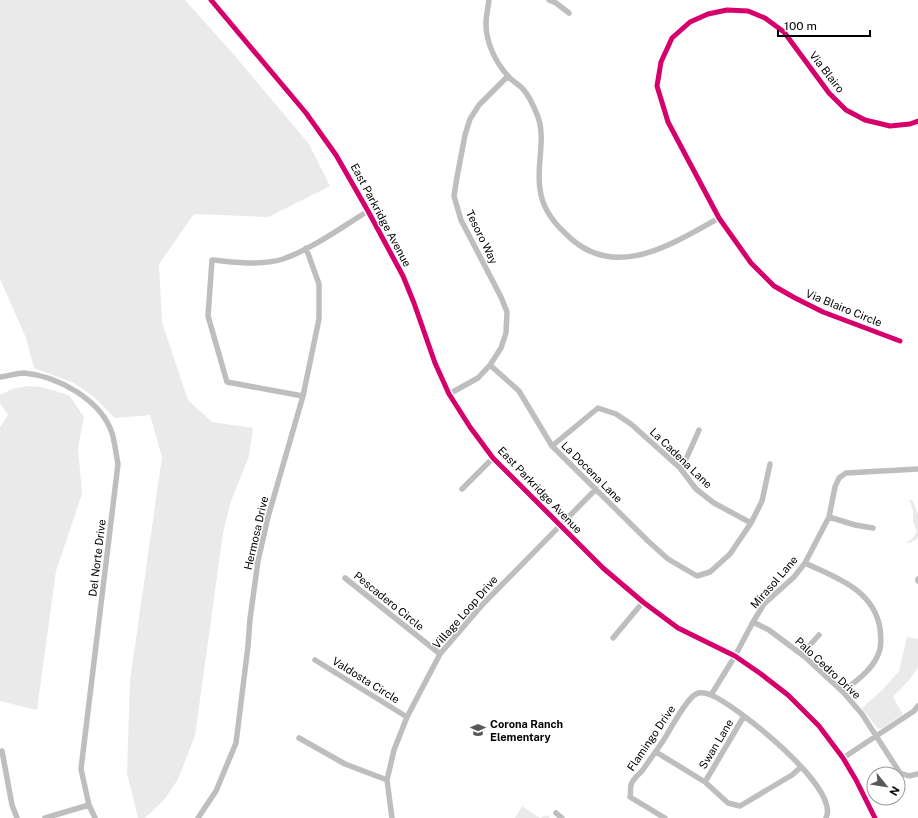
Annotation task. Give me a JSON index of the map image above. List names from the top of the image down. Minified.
{"streets":{"main road":["East Parkridge Avenue"],"street":["Via Blairo","Tesoro Way","Via Blairo Circle","La Cadena Lane","La Docena Lane","Hermosa Drive","Del Norte Drive","Mirasol Lane","Pescadero Circle","Village Loop Drive","Palo Cedro Drive","Valdosta Circle","Flamingo Drive","Swan Lane"]},"crossings":[["Via Blairo","Via Blairo Circle"],["East Parkridge Avenue","Tesoro Way"],["East Parkridge Avenue","Mirasol Lane"],["East Parkridge Avenue","Village Loop Drive"],["Tesoro Way","La Docena Lane"],["La Cadena Lane","La Docena Lane"],["La Docena Lane","Village Loop Drive"],["Mirasol Lane","Palo Cedro Drive"],["Mirasol Lane","Flamingo Drive"],["Pescadero Circle","Village Loop Drive"],["Village Loop Drive","Valdosta Circle"]],"places":{"school or university":["Corona Ranch Elementary"]},"scale_bar":"100 m","north":"bottom right"}
